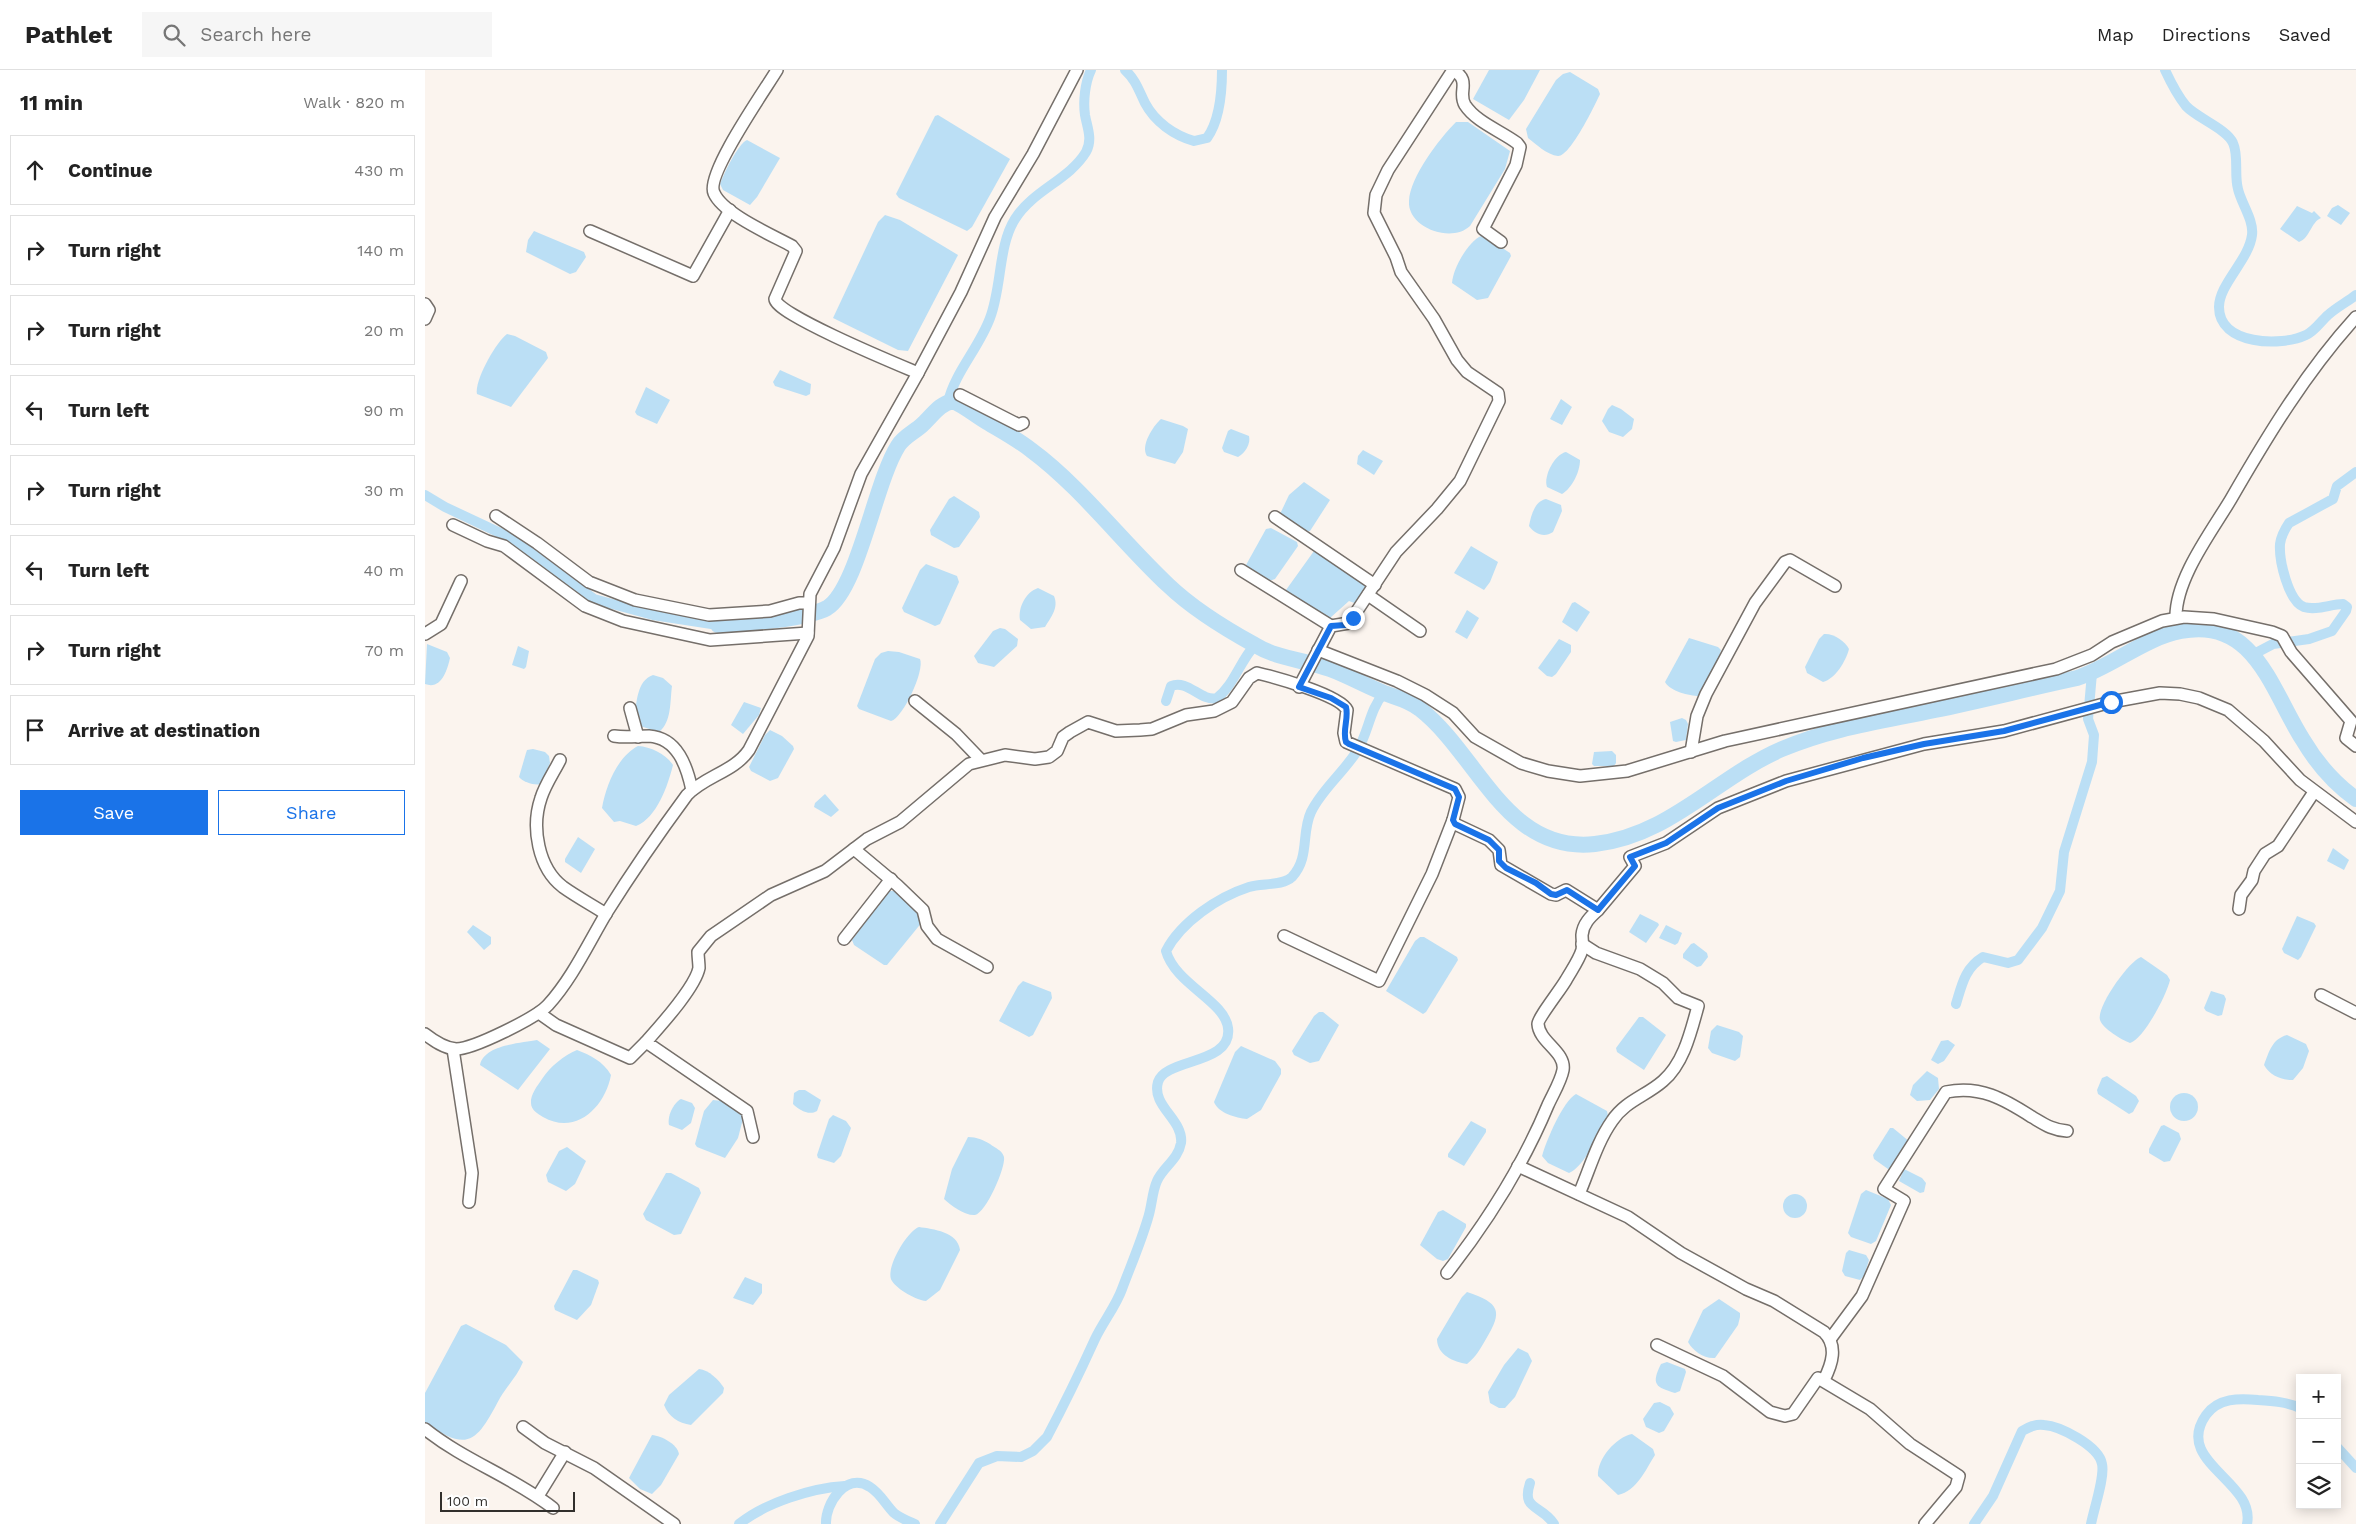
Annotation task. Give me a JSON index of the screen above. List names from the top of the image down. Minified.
{"scale_bar":"100 m","page":{"header":"Pathlet","search":"Search here","nav":["Map","Directions","Saved"],"heading":["11 min","Walk · 820 m"],"list":[["Continue","430 m"],["Turn right","140 m"],["Turn right","20 m"],["Turn left","90 m"],["Turn right","30 m"],["Turn left","40 m"],["Turn right","70 m"],"Arrive at destination"],"buttons":["Save","Share"],"map_buttons":["+","−"],"scale":"100 m"}}
